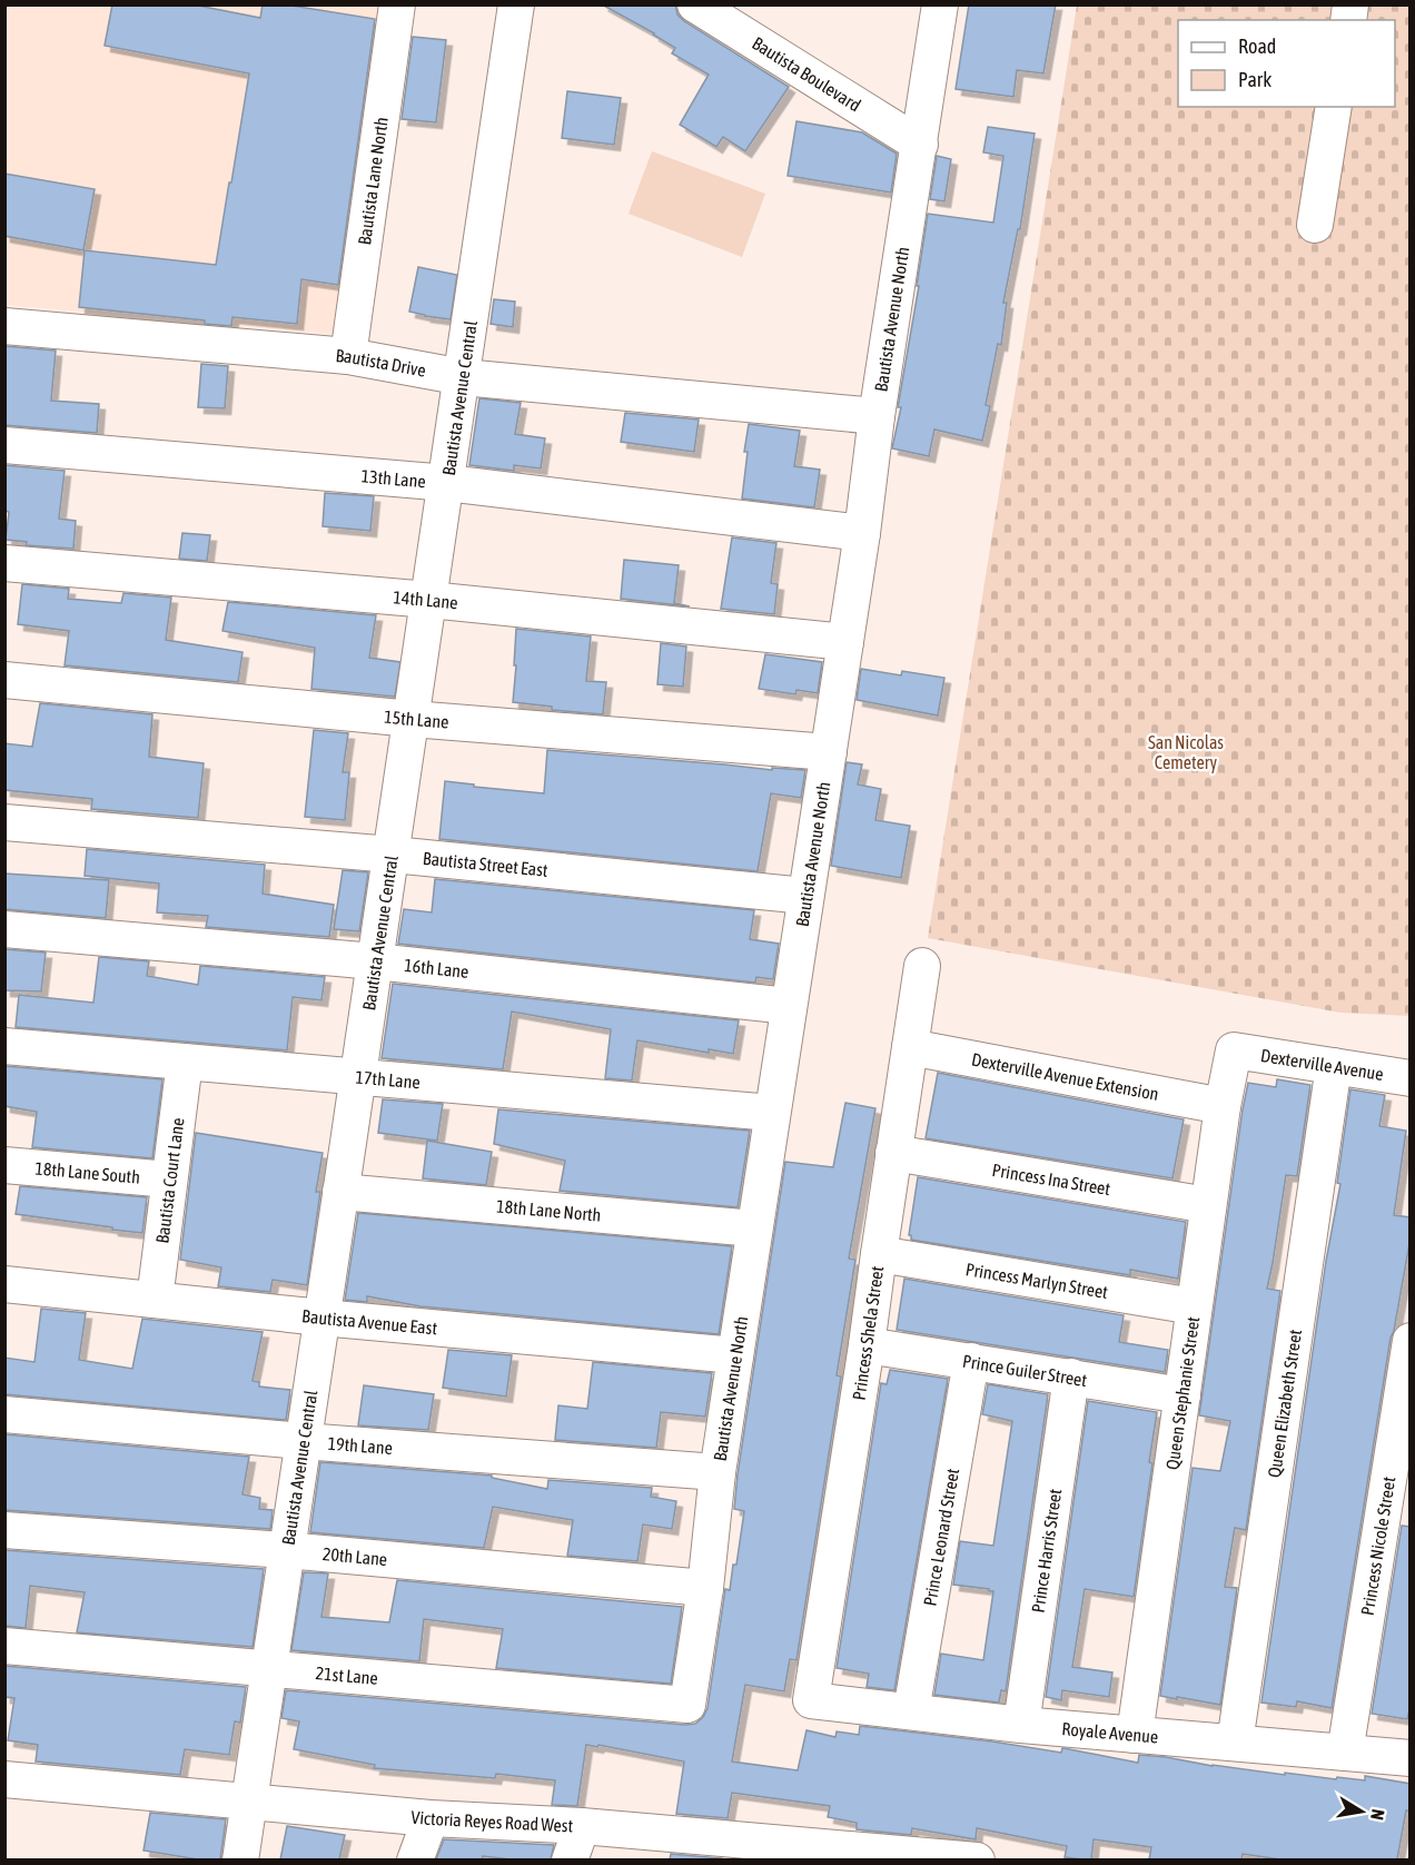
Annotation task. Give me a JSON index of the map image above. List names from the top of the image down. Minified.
{"streets":{"street":["Bautista Boulevard","Bautista Lane North","Bautista Avenue North","Bautista Drive","Bautista Avenue Central","13th Lane","14th Lane","15th Lane","Bautista Street East","16th Lane","Dexterville Avenue","Dexterville Avenue Extension","17th Lane","18th Lane South","Princess Ina Street","Bautista Court Lane","18th Lane North","Princess Marlyn Street","Bautista Avenue East","Princess Shela Street","Prince Guiler Street","Queen Stephanie Street","Queen Elizabeth Street","19th Lane","Prince Leonard Street","Princess Nicole Street","Prince Harris Street","20th Lane","21st Lane","Royale Avenue","Victoria Reyes Road West"]},"crossings":[["Bautista Boulevard","Bautista Avenue North"],["Bautista Lane North","Bautista Drive"],["Bautista Avenue North","Bautista Drive"],["Bautista Avenue North","13th Lane"],["Bautista Avenue North","14th Lane"],["Bautista Avenue North","15th Lane"],["Bautista Avenue North","Bautista Street East"],["Bautista Avenue North","16th Lane"],["Bautista Avenue North","17th Lane"],["Bautista Avenue North","18th Lane North"],["Bautista Avenue North","Bautista Avenue East"],["Bautista Avenue North","19th Lane"],["Bautista Avenue North","20th Lane"],["Bautista Avenue North","21st Lane"],["Bautista Drive","Bautista Avenue Central"],["Bautista Avenue Central","13th Lane"],["Bautista Avenue Central","14th Lane"],["Bautista Avenue Central","15th Lane"],["Bautista Avenue Central","Bautista Street East"],["Bautista Avenue Central","16th Lane"],["Bautista Avenue Central","17th Lane"],["Bautista Avenue Central","18th Lane North"],["Bautista Avenue Central","Bautista Avenue East"],["Bautista Avenue Central","19th Lane"],["Bautista Avenue Central","20th Lane"],["Bautista Avenue Central","21st Lane"],["Bautista Avenue Central","Victoria Reyes Road West"],["Dexterville Avenue","Queen Stephanie Street"],["Dexterville Avenue","Queen Elizabeth Street"],["Dexterville Avenue Extension","Princess Shela Street"],["Dexterville Avenue Extension","Queen Stephanie Street"],["17th Lane","Bautista Court Lane"],["18th Lane South","Bautista Court Lane"],["Princess Ina Street","Princess Shela Street"],["Princess Ina Street","Queen Stephanie Street"],["Bautista Court Lane","Bautista Avenue East"],["Princess Marlyn Street","Princess Shela Street"],["Princess Marlyn Street","Queen Stephanie Street"],["Princess Shela Street","Prince Guiler Street"],["Princess Shela Street","Royale Avenue"],["Prince Guiler Street","Queen Stephanie Street"],["Prince Guiler Street","Prince Leonard Street"],["Prince Guiler Street","Prince Harris Street"],["Queen Stephanie Street","Royale Avenue"],["Queen Elizabeth Street","Royale Avenue"],["Prince Leonard Street","Royale Avenue"],["Princess Nicole Street","Royale Avenue"],["Prince Harris Street","Royale Avenue"]],"parks":["San Nicolas Cemetery"],"legend":["Road","Park"],"north":"right"}
